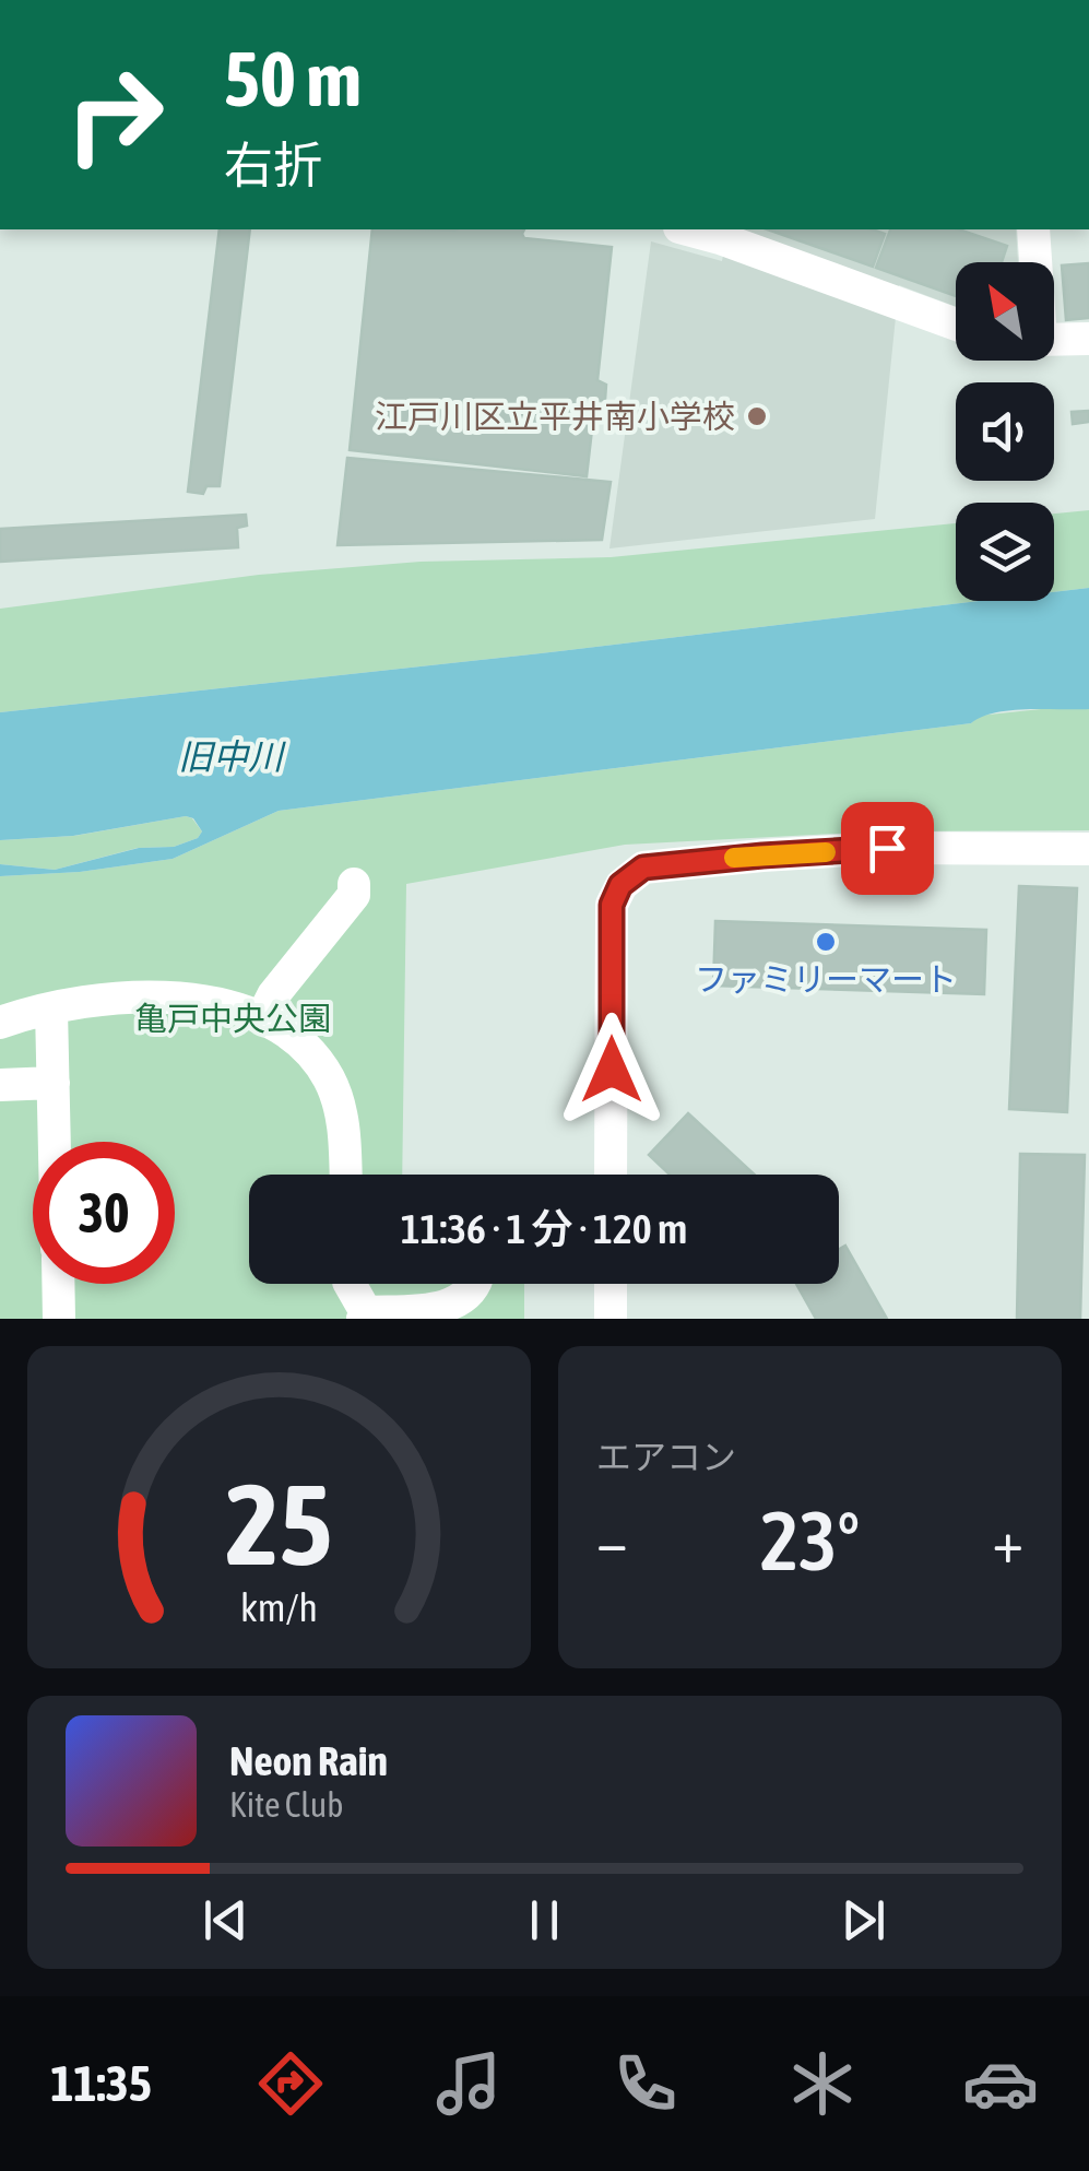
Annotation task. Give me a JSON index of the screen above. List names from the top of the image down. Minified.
{"water":["旧中川"],"parks":["亀戸中央公園"],"places":["江戸川区立平井南小学校","ファミリーマート"],"north":"top left","page":{"turn":["50 m","右折"],"limit":"30","trip":"11:36 · 1 分 · 120 m","tile":"エアコン","heat":["−","23°","+"],"song":["Neon Rain","Kite Club"],"tabs":"11:35","gauge":["25","km/h"]}}
